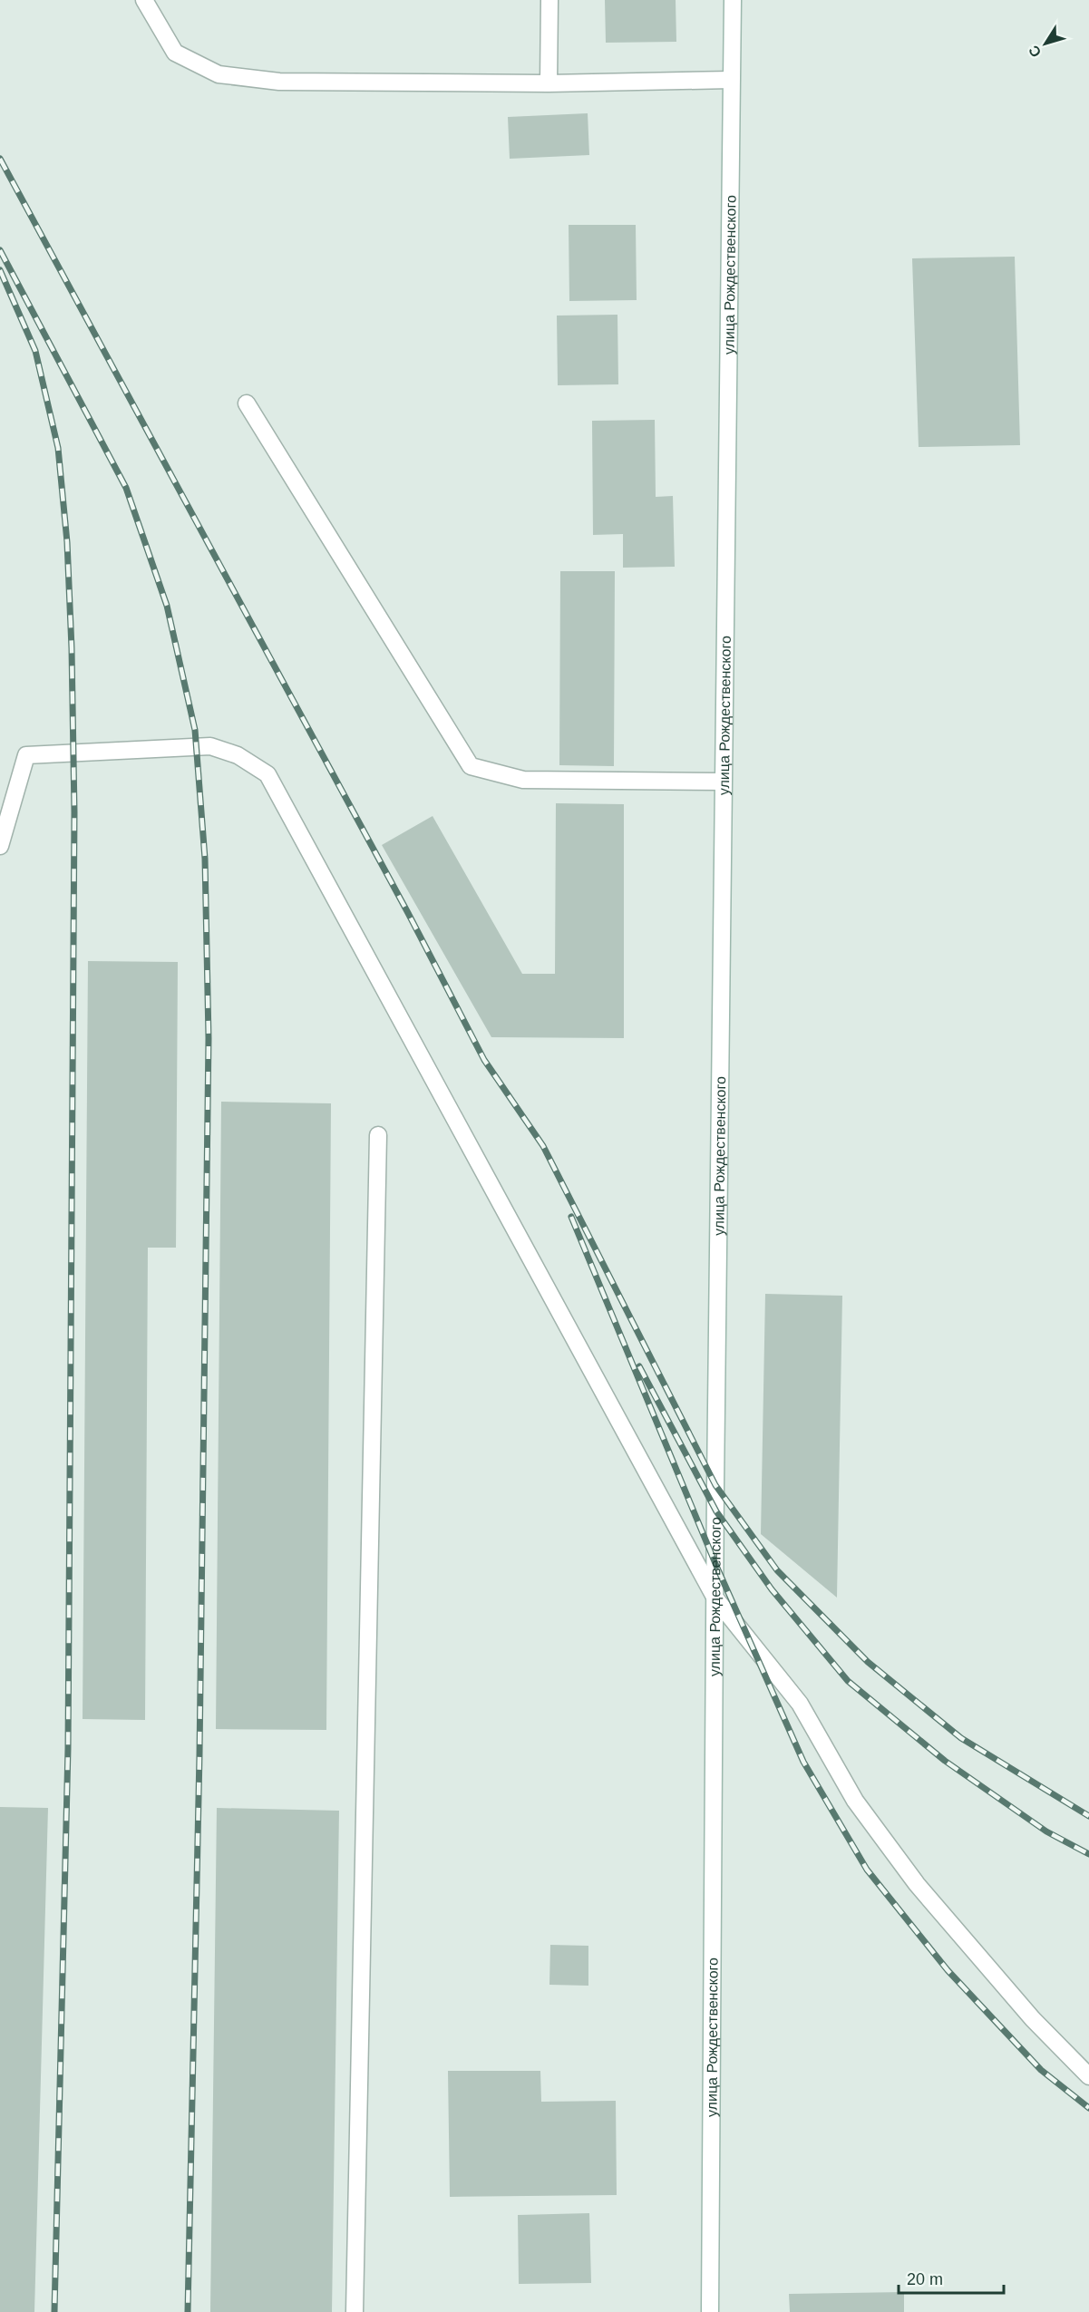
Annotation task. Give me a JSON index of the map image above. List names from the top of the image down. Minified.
{"streets":{"main road":["улица Рождественского"]},"scale_bar":"20 m","north":"bottom left"}
